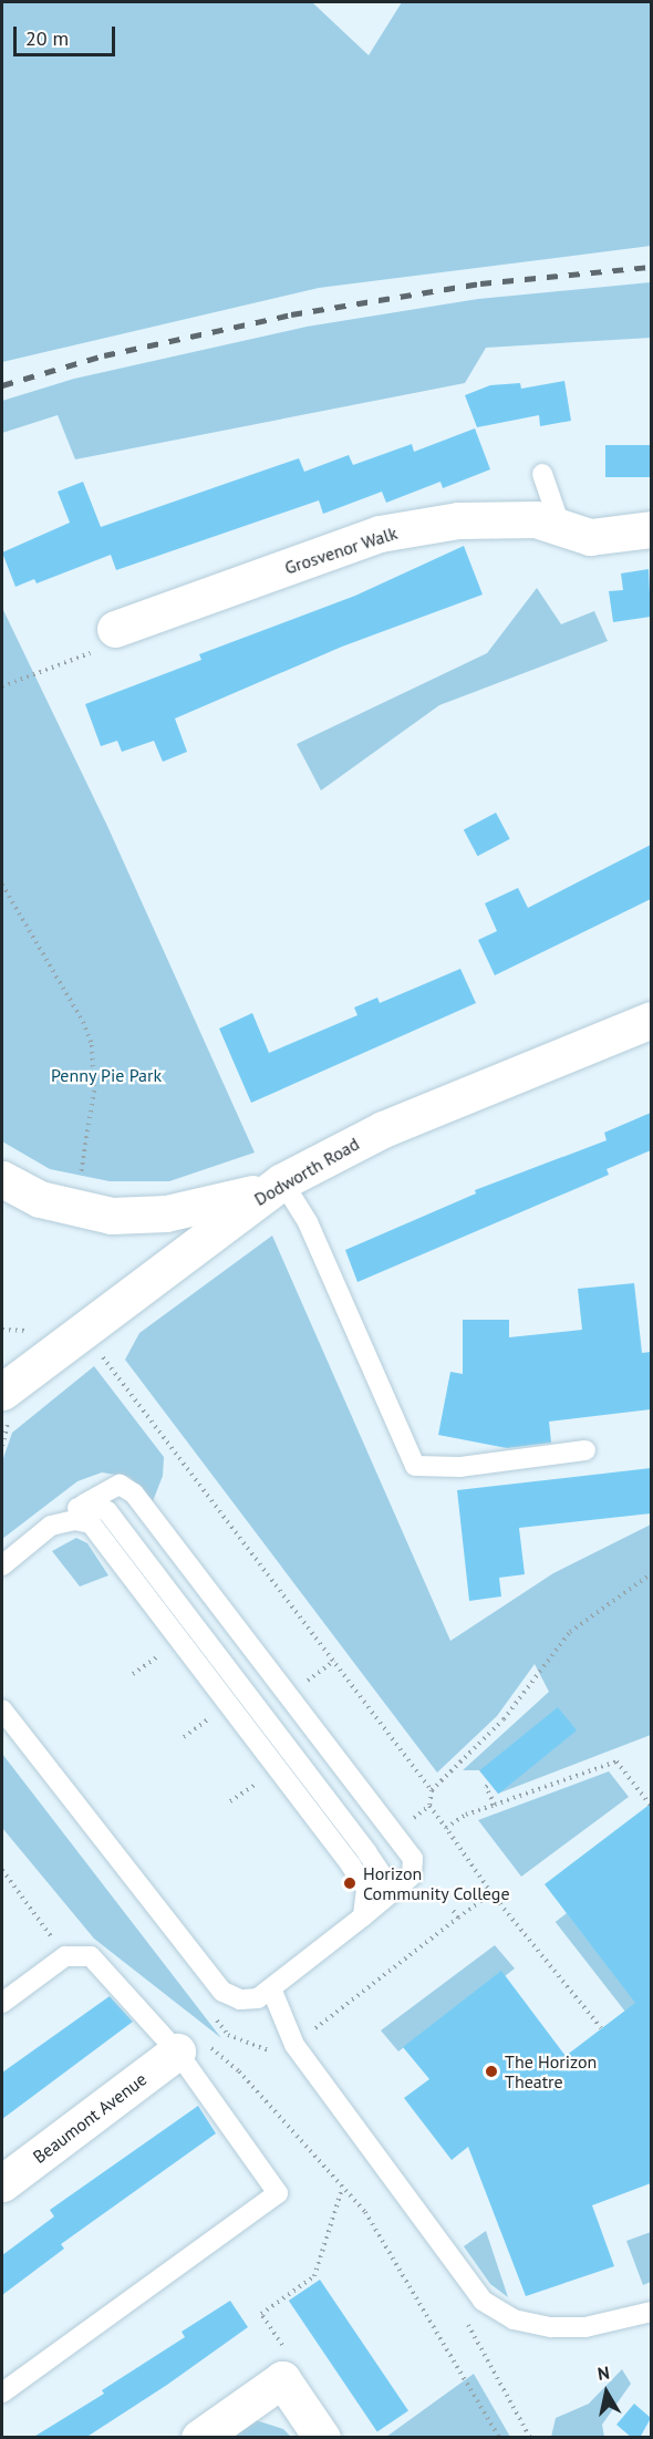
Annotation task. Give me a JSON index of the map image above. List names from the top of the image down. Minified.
{"streets":{"main road":["Grosvenor Walk","Dodworth Road","Beaumont Avenue"]},"parks":["Penny Pie Park"],"places":["Horizon Community College","The Horizon Theatre"],"scale_bar":"20 m","north":"top"}
